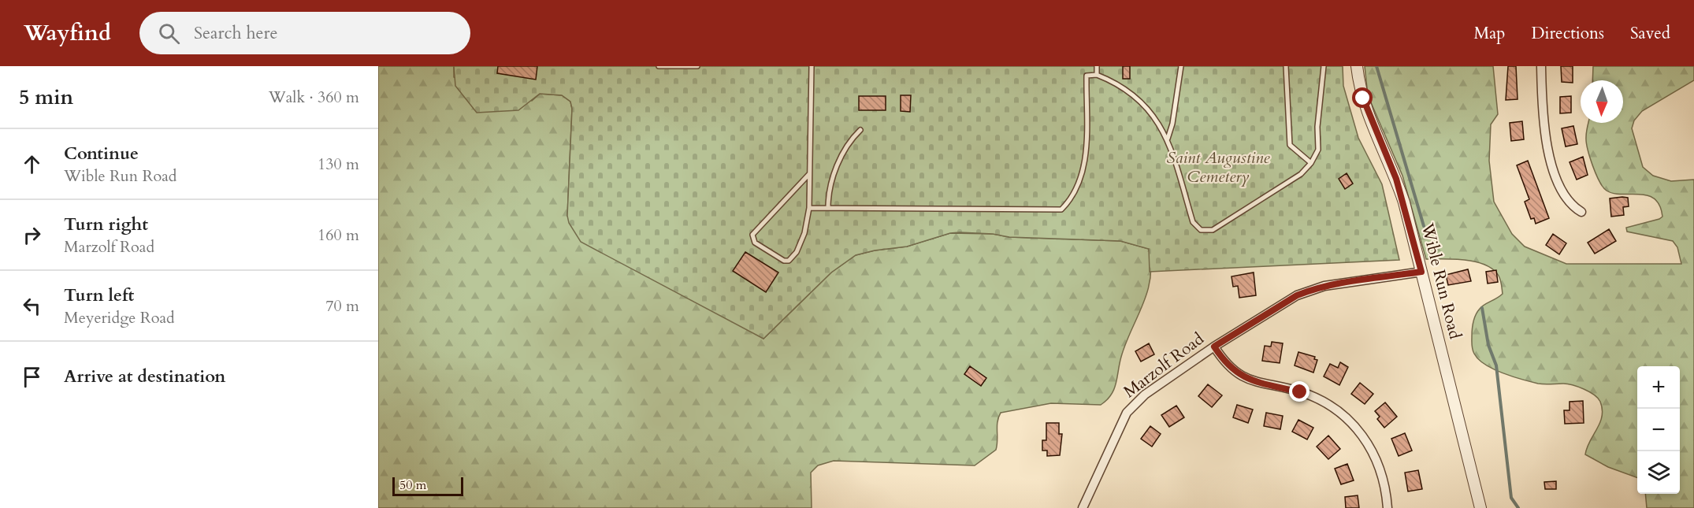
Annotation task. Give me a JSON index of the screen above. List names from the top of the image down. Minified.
{"streets":{"street":["Wible Run Road","Marzolf Road"]},"crossings":[["Wible Run Road","Marzolf Road"]],"parks":["Saint Augustine Cemetery"],"scale_bar":"50 m","north":"bottom","page":{"header":"Wayfind","search":"Search here","nav":["Map","Directions","Saved"],"heading":["5 min","Walk · 360 m"],"list":[["Continue","Wible Run Road","130 m"],["Turn right","Marzolf Road","160 m"],["Turn left","Meyeridge Road","70 m"],"Arrive at destination"],"map_buttons":["+","−"],"scale":"50 m"}}
